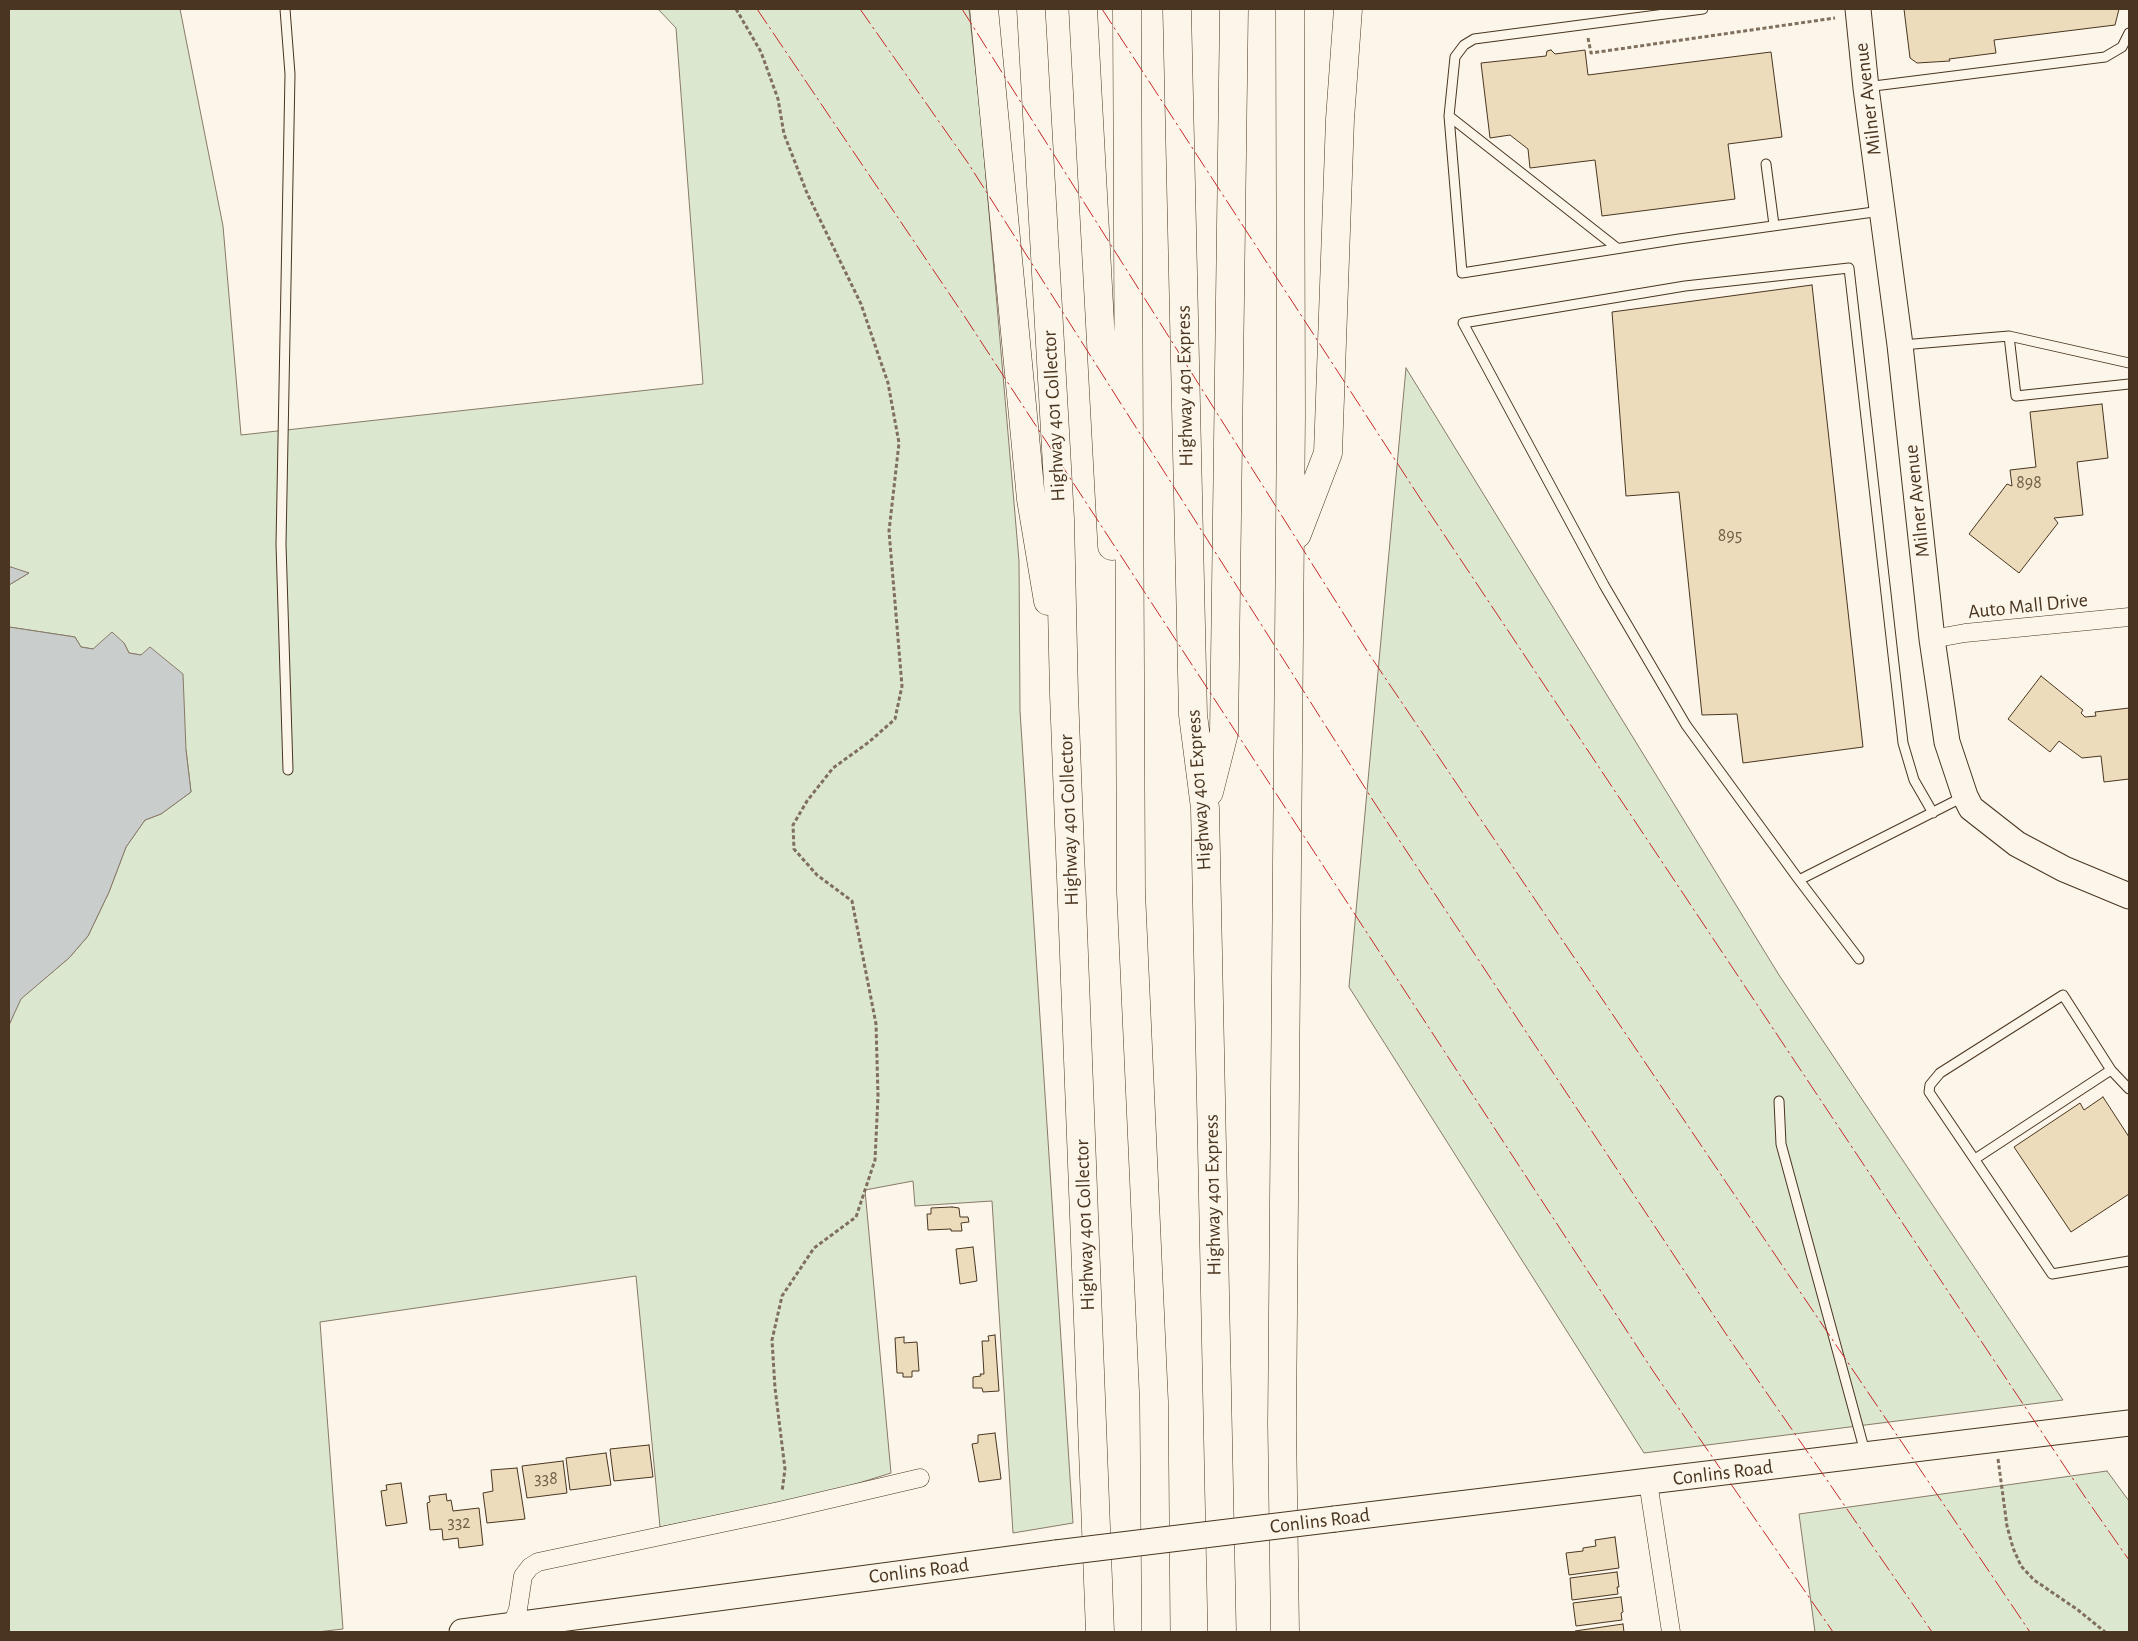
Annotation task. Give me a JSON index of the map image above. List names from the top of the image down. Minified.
{"streets":{"highway":["Highway 401 Express","Highway 401 Collector"],"street":["Milner Avenue","Auto Mall Drive","Conlins Road"]},"crossings":[["Milner Avenue","Auto Mall Drive"]],"house_numbers":["898","895","338","332"]}
